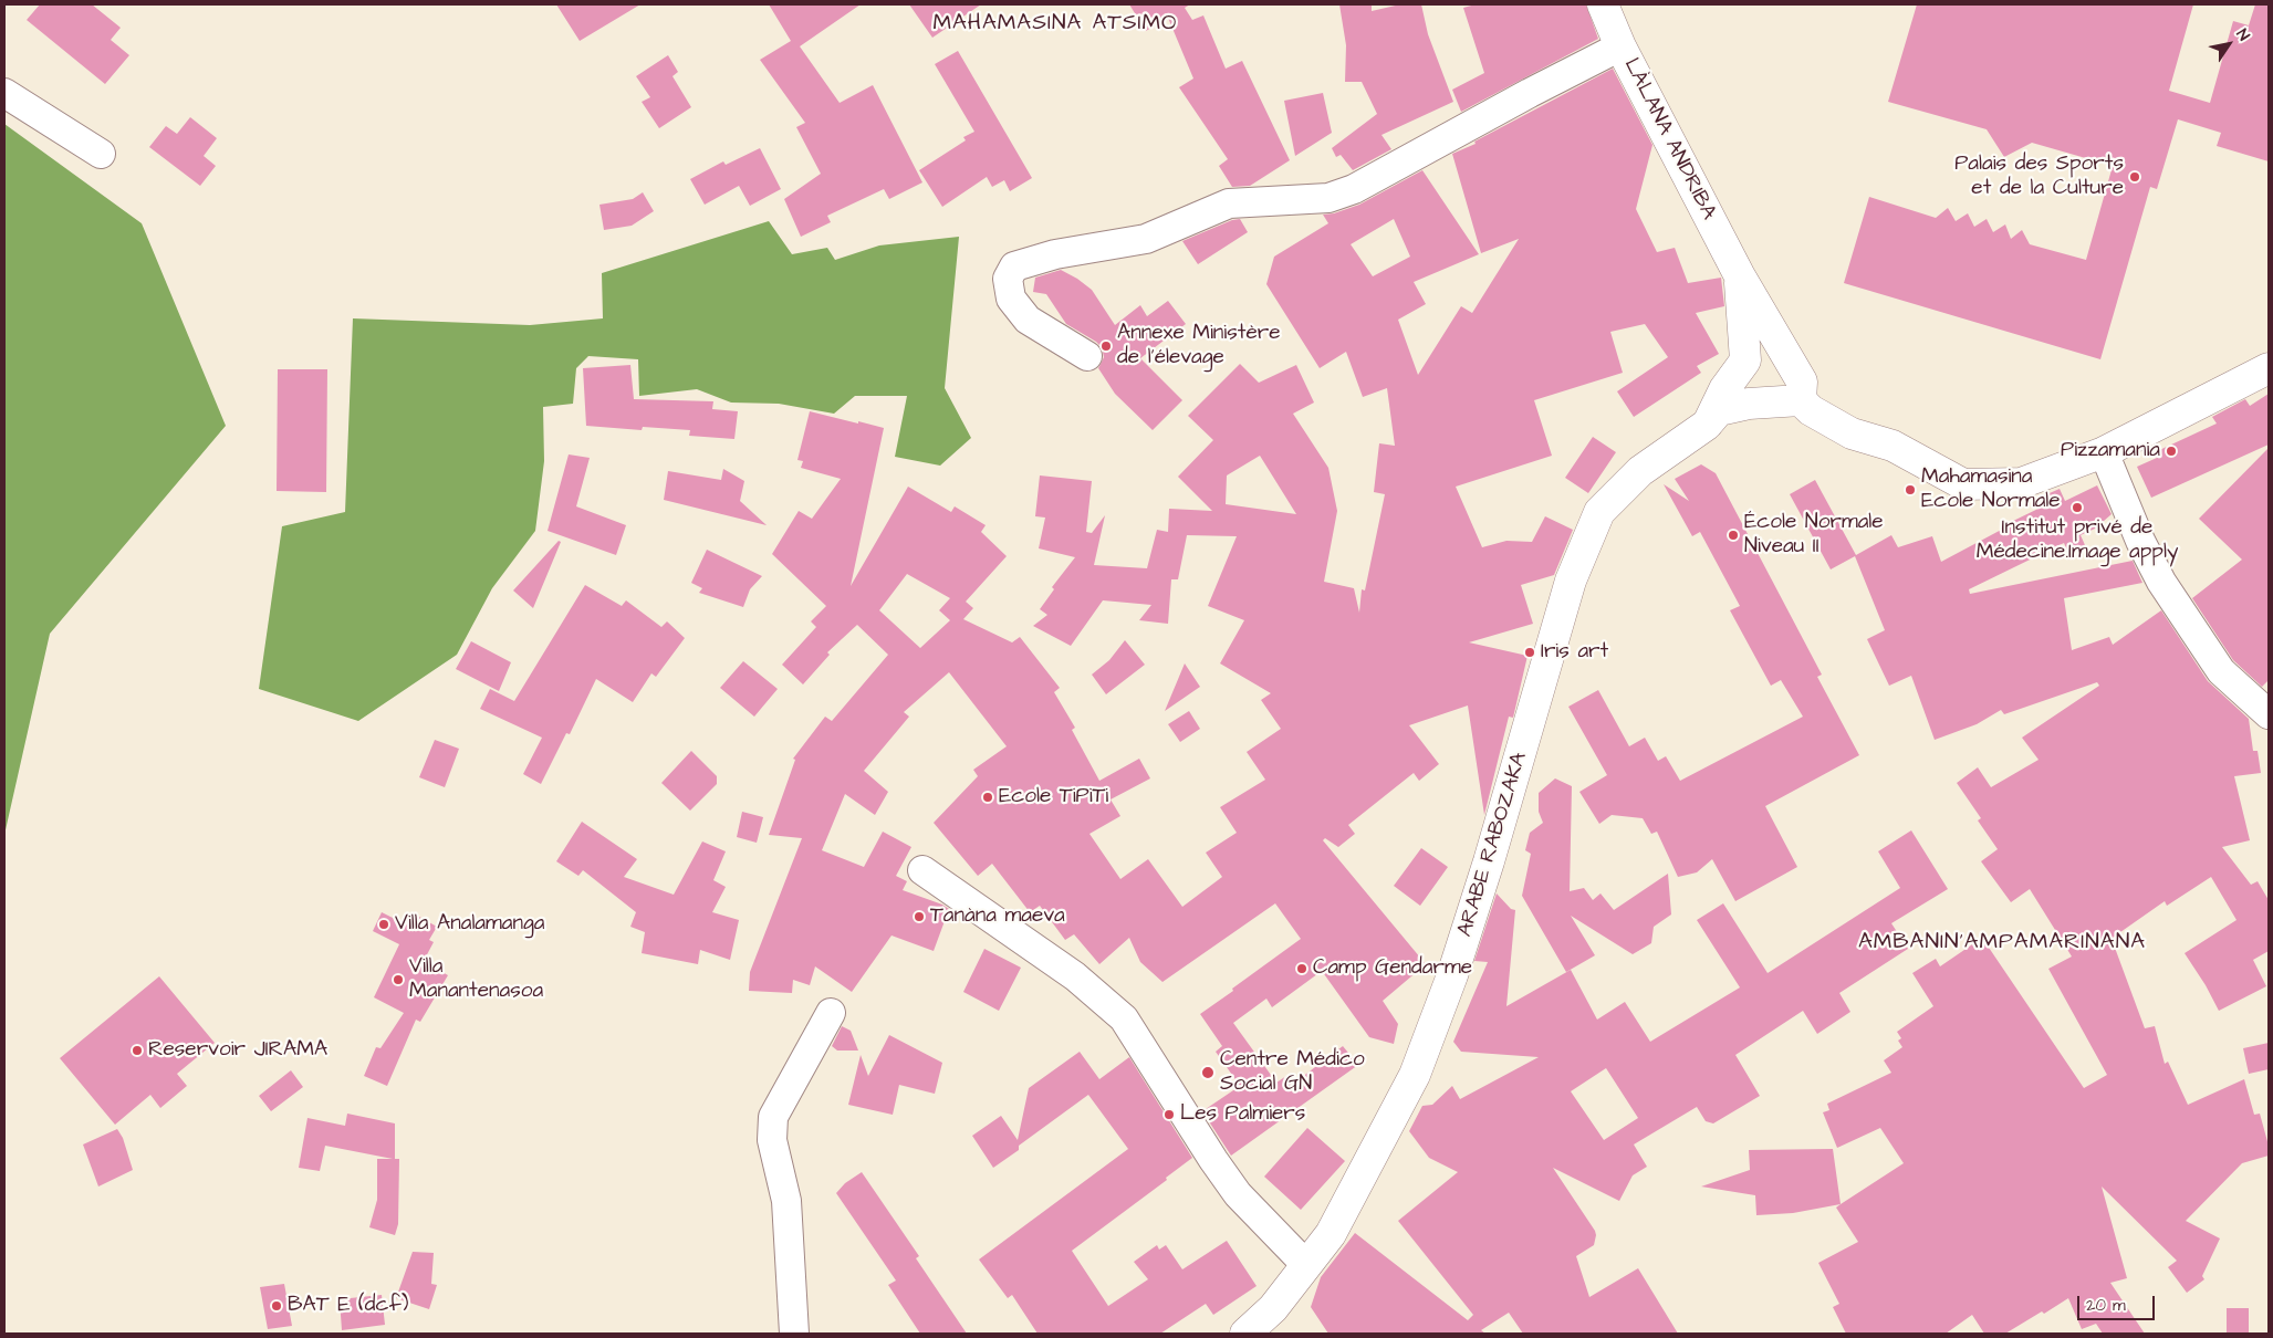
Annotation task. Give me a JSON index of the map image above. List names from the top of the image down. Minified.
{"streets":{"street":["LÀLANA ANDRIBA","ARABE RABOZAKA"]},"crossings":[["LÀLANA ANDRIBA","ARABE RABOZAKA"]],"districts":["MAHAMASINA ATSIMO","AMBANIN'AMPAMARINANA"],"places":["Palais des Sports et de la Culture","Annexe Ministère de l'élevage","Pizzamania","Mahamasina Ecole Normale","Institut privé de Médecine.Image apply","École Normale Niveau II","Iris art","Ecole TiPiTi","Tanàna maeva","Villa Analamanga","Camp Gendarme","Villa Manantenasoa","Reservoir JIRAMA","Centre Médico Social GN","Les Palmiers","BAT E (dcf)"],"scale_bar":"20 m","north":"top right"}
